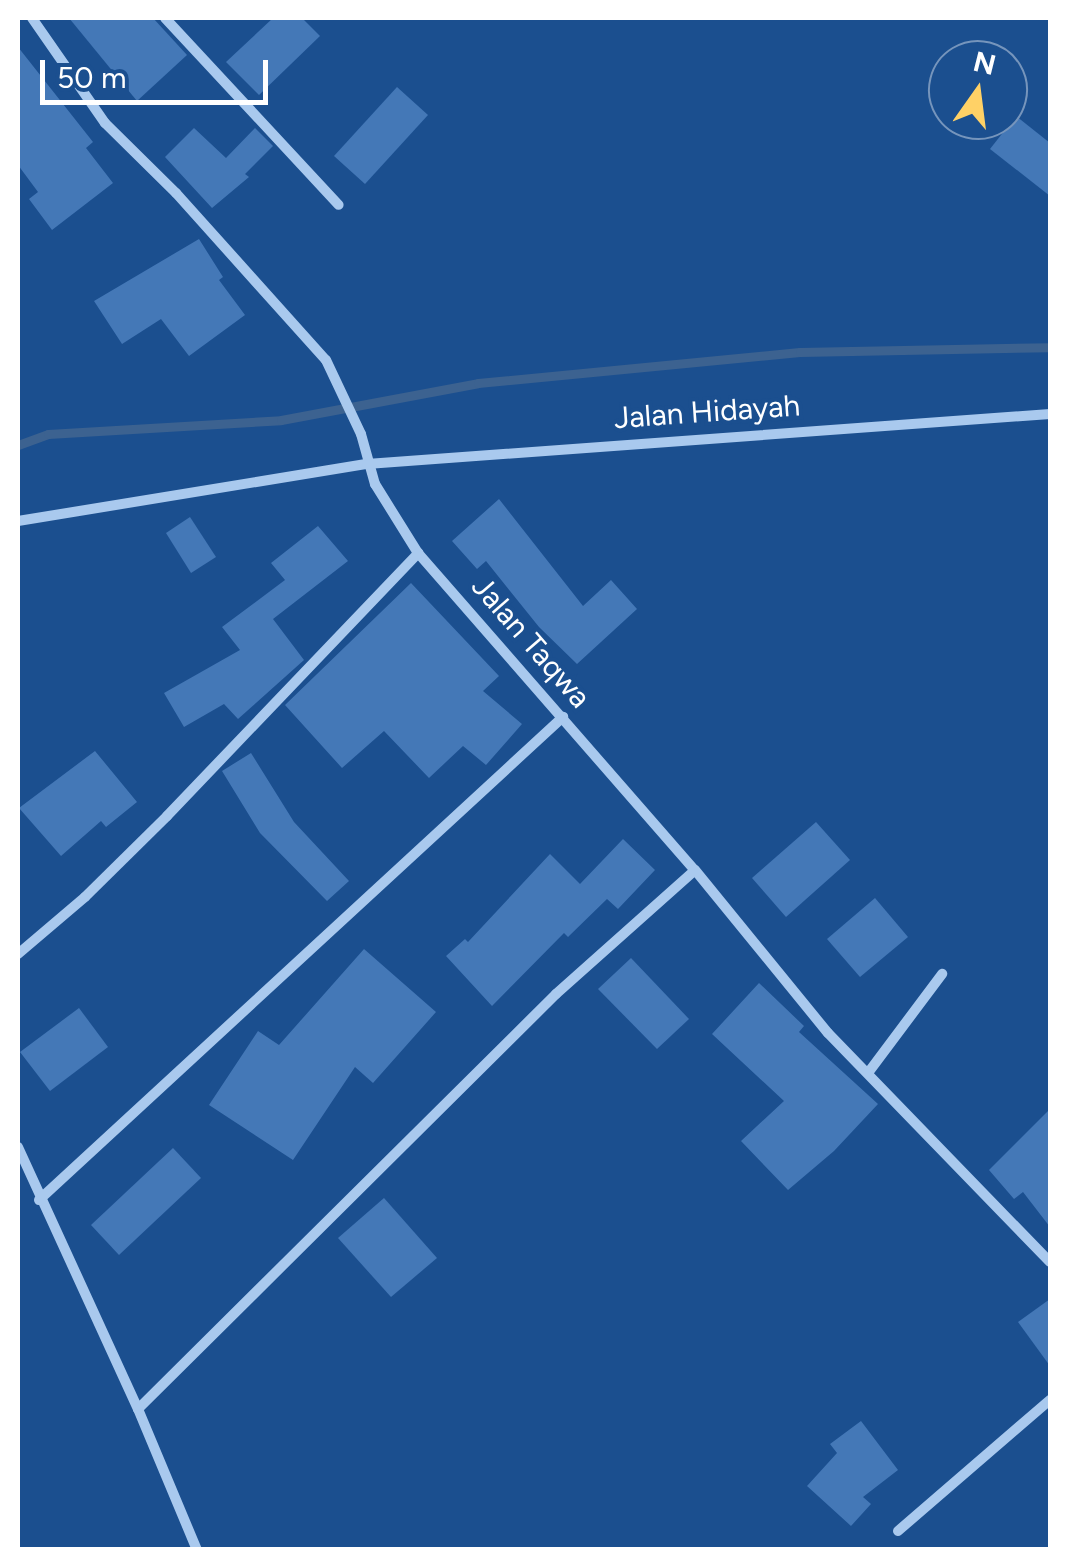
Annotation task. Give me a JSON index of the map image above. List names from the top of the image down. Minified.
{"streets":{"street":["Jalan Hidayah","Jalan Taqwa"]},"crossings":[["Jalan Hidayah","Jalan Taqwa"]],"scale_bar":"50 m","north":"top"}
